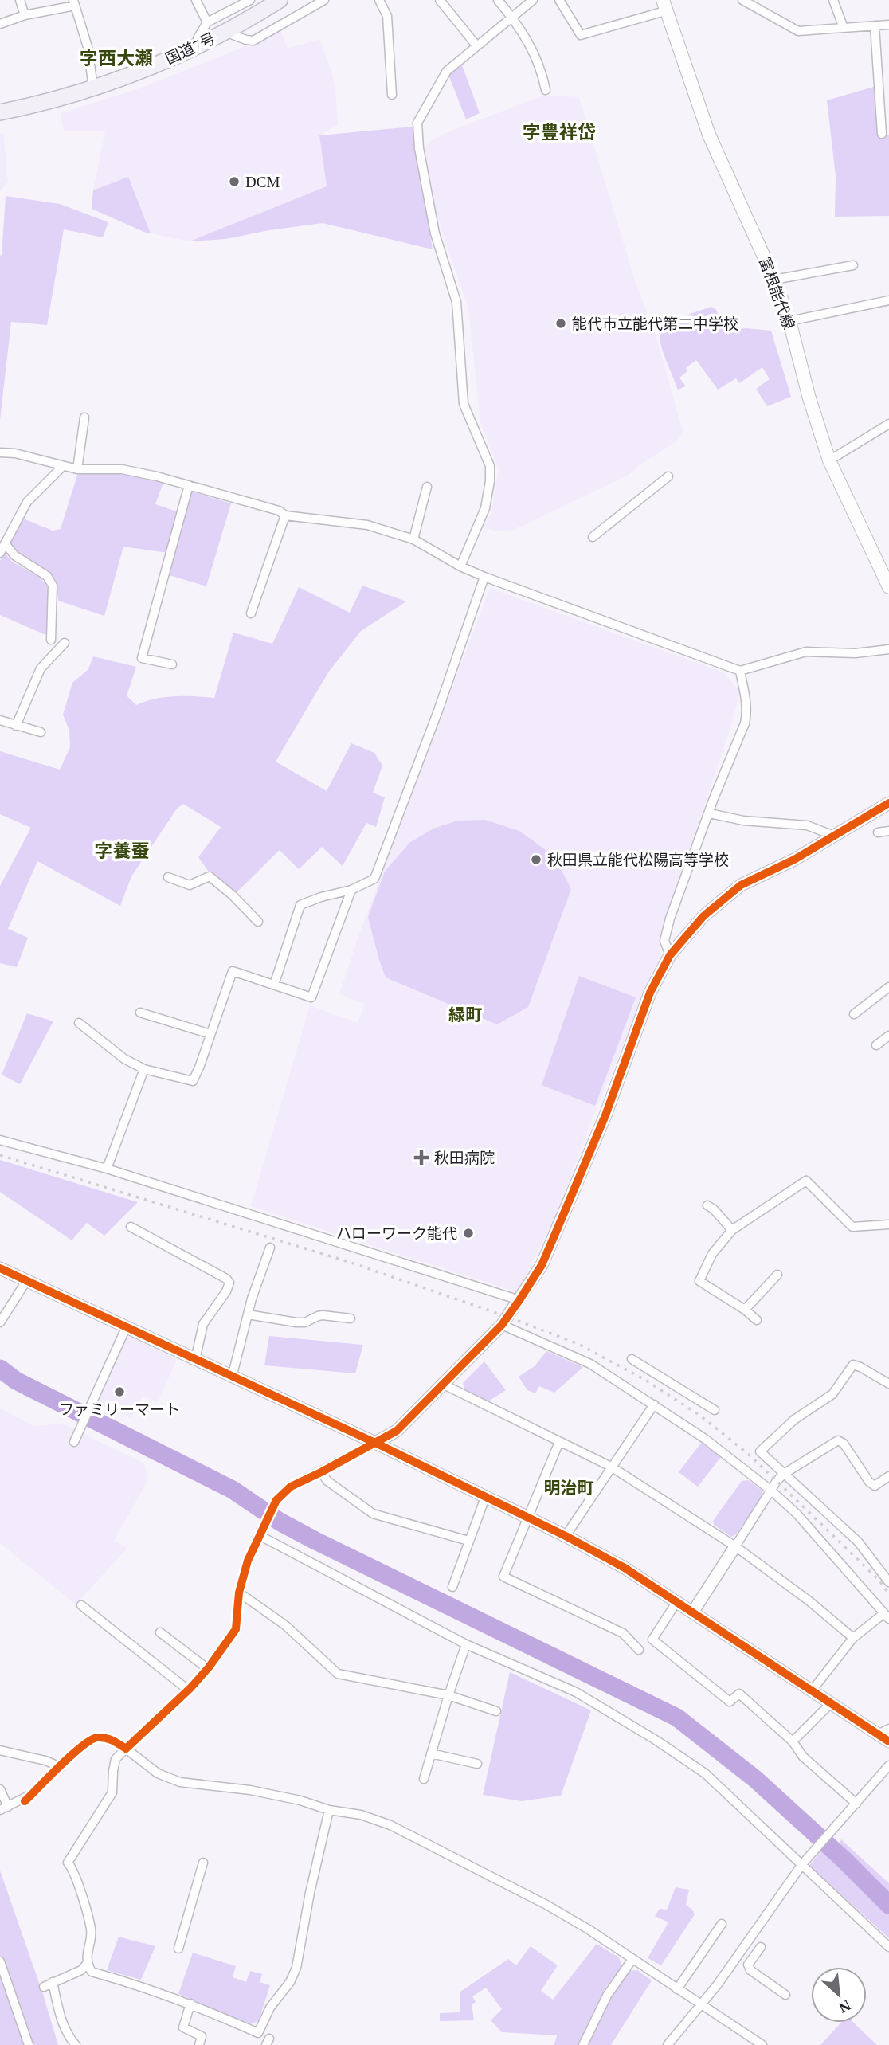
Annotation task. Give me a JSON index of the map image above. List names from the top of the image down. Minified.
{"streets":{"highway":["国道7号"],"main road":["富根能代線"]},"districts":["字西大瀬","字豊祥岱","字養蚕","緑町","明治町"],"places":{"other":["DCM","能代市立能代第二中学校","秋田県立能代松陽高等学校","ハローワーク能代","ファミリーマート"],"health":["秋田病院"]},"north":"bottom right"}
